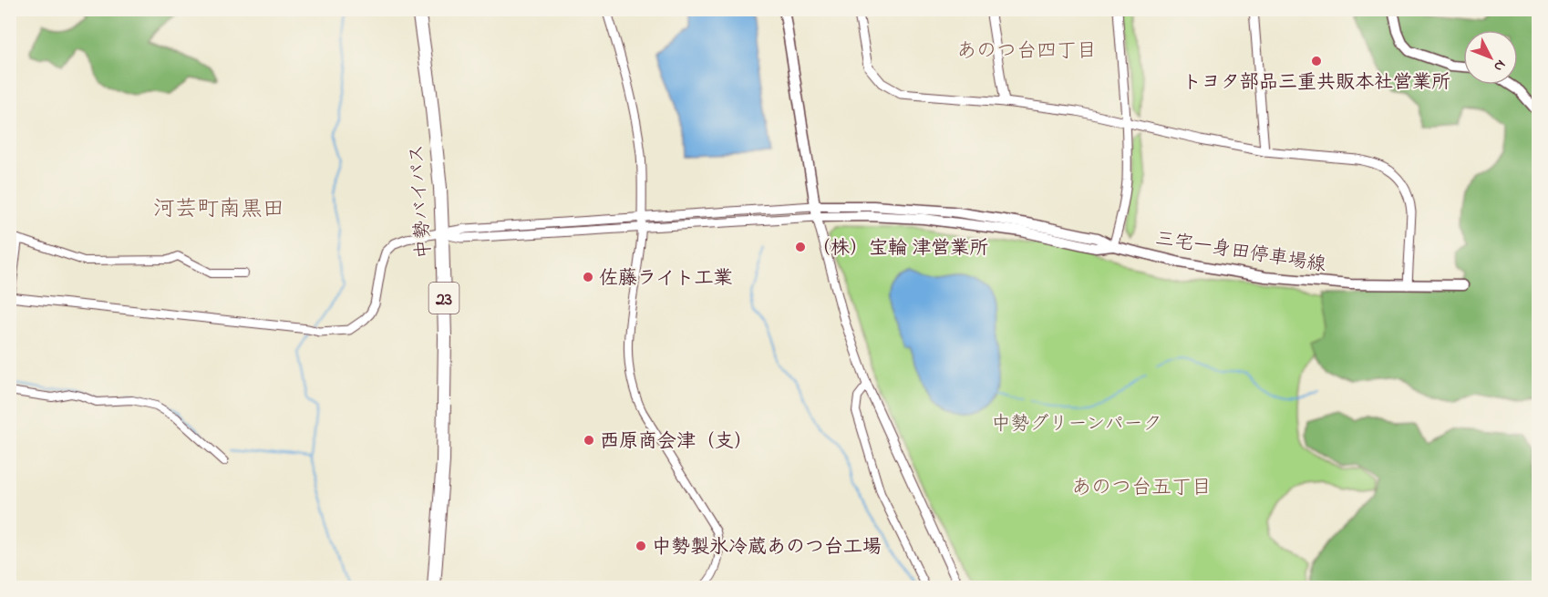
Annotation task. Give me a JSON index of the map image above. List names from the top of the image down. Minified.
{"streets":{"highway":["中勢バイパス","23"],"main road":["三宅一身田停車場線"]},"districts":["あのつ台四丁目","河芸町南黒田","あのつ台五丁目"],"parks":["中勢グリーンパーク"],"places":["トヨタ部品三重共販本社営業所","（株）宝輪 津営業所","佐藤ライト工業","西原商会津（支）","中勢製氷冷蔵あのつ台工場"],"north":"bottom right"}
